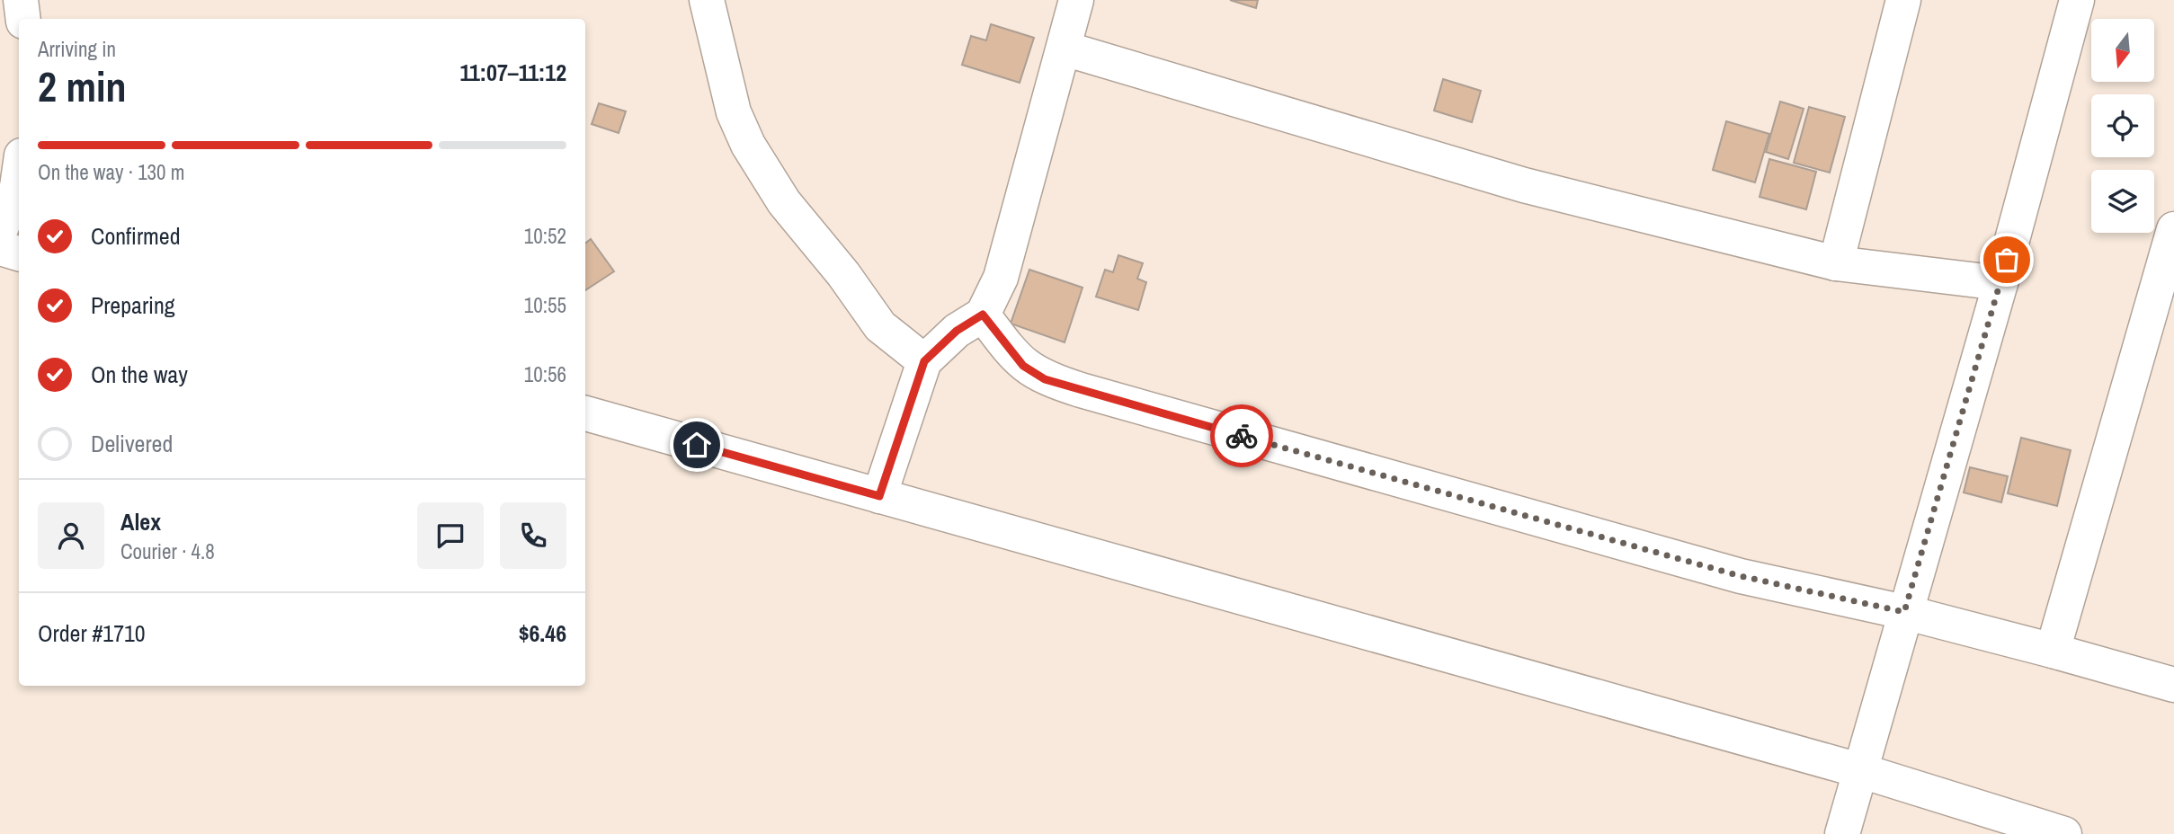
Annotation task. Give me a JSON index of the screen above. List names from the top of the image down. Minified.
{"north":"bottom","page":{"heading":["2 min","Arriving in","11:07–11:12"],"panel":["Alex","Courier · 4.8","Order #1710","$6.46"],"bar":"On the way · 130 m","list":[["Confirmed","10:52"],["Preparing","10:55"],["On the way","10:56"],"Delivered"]}}
